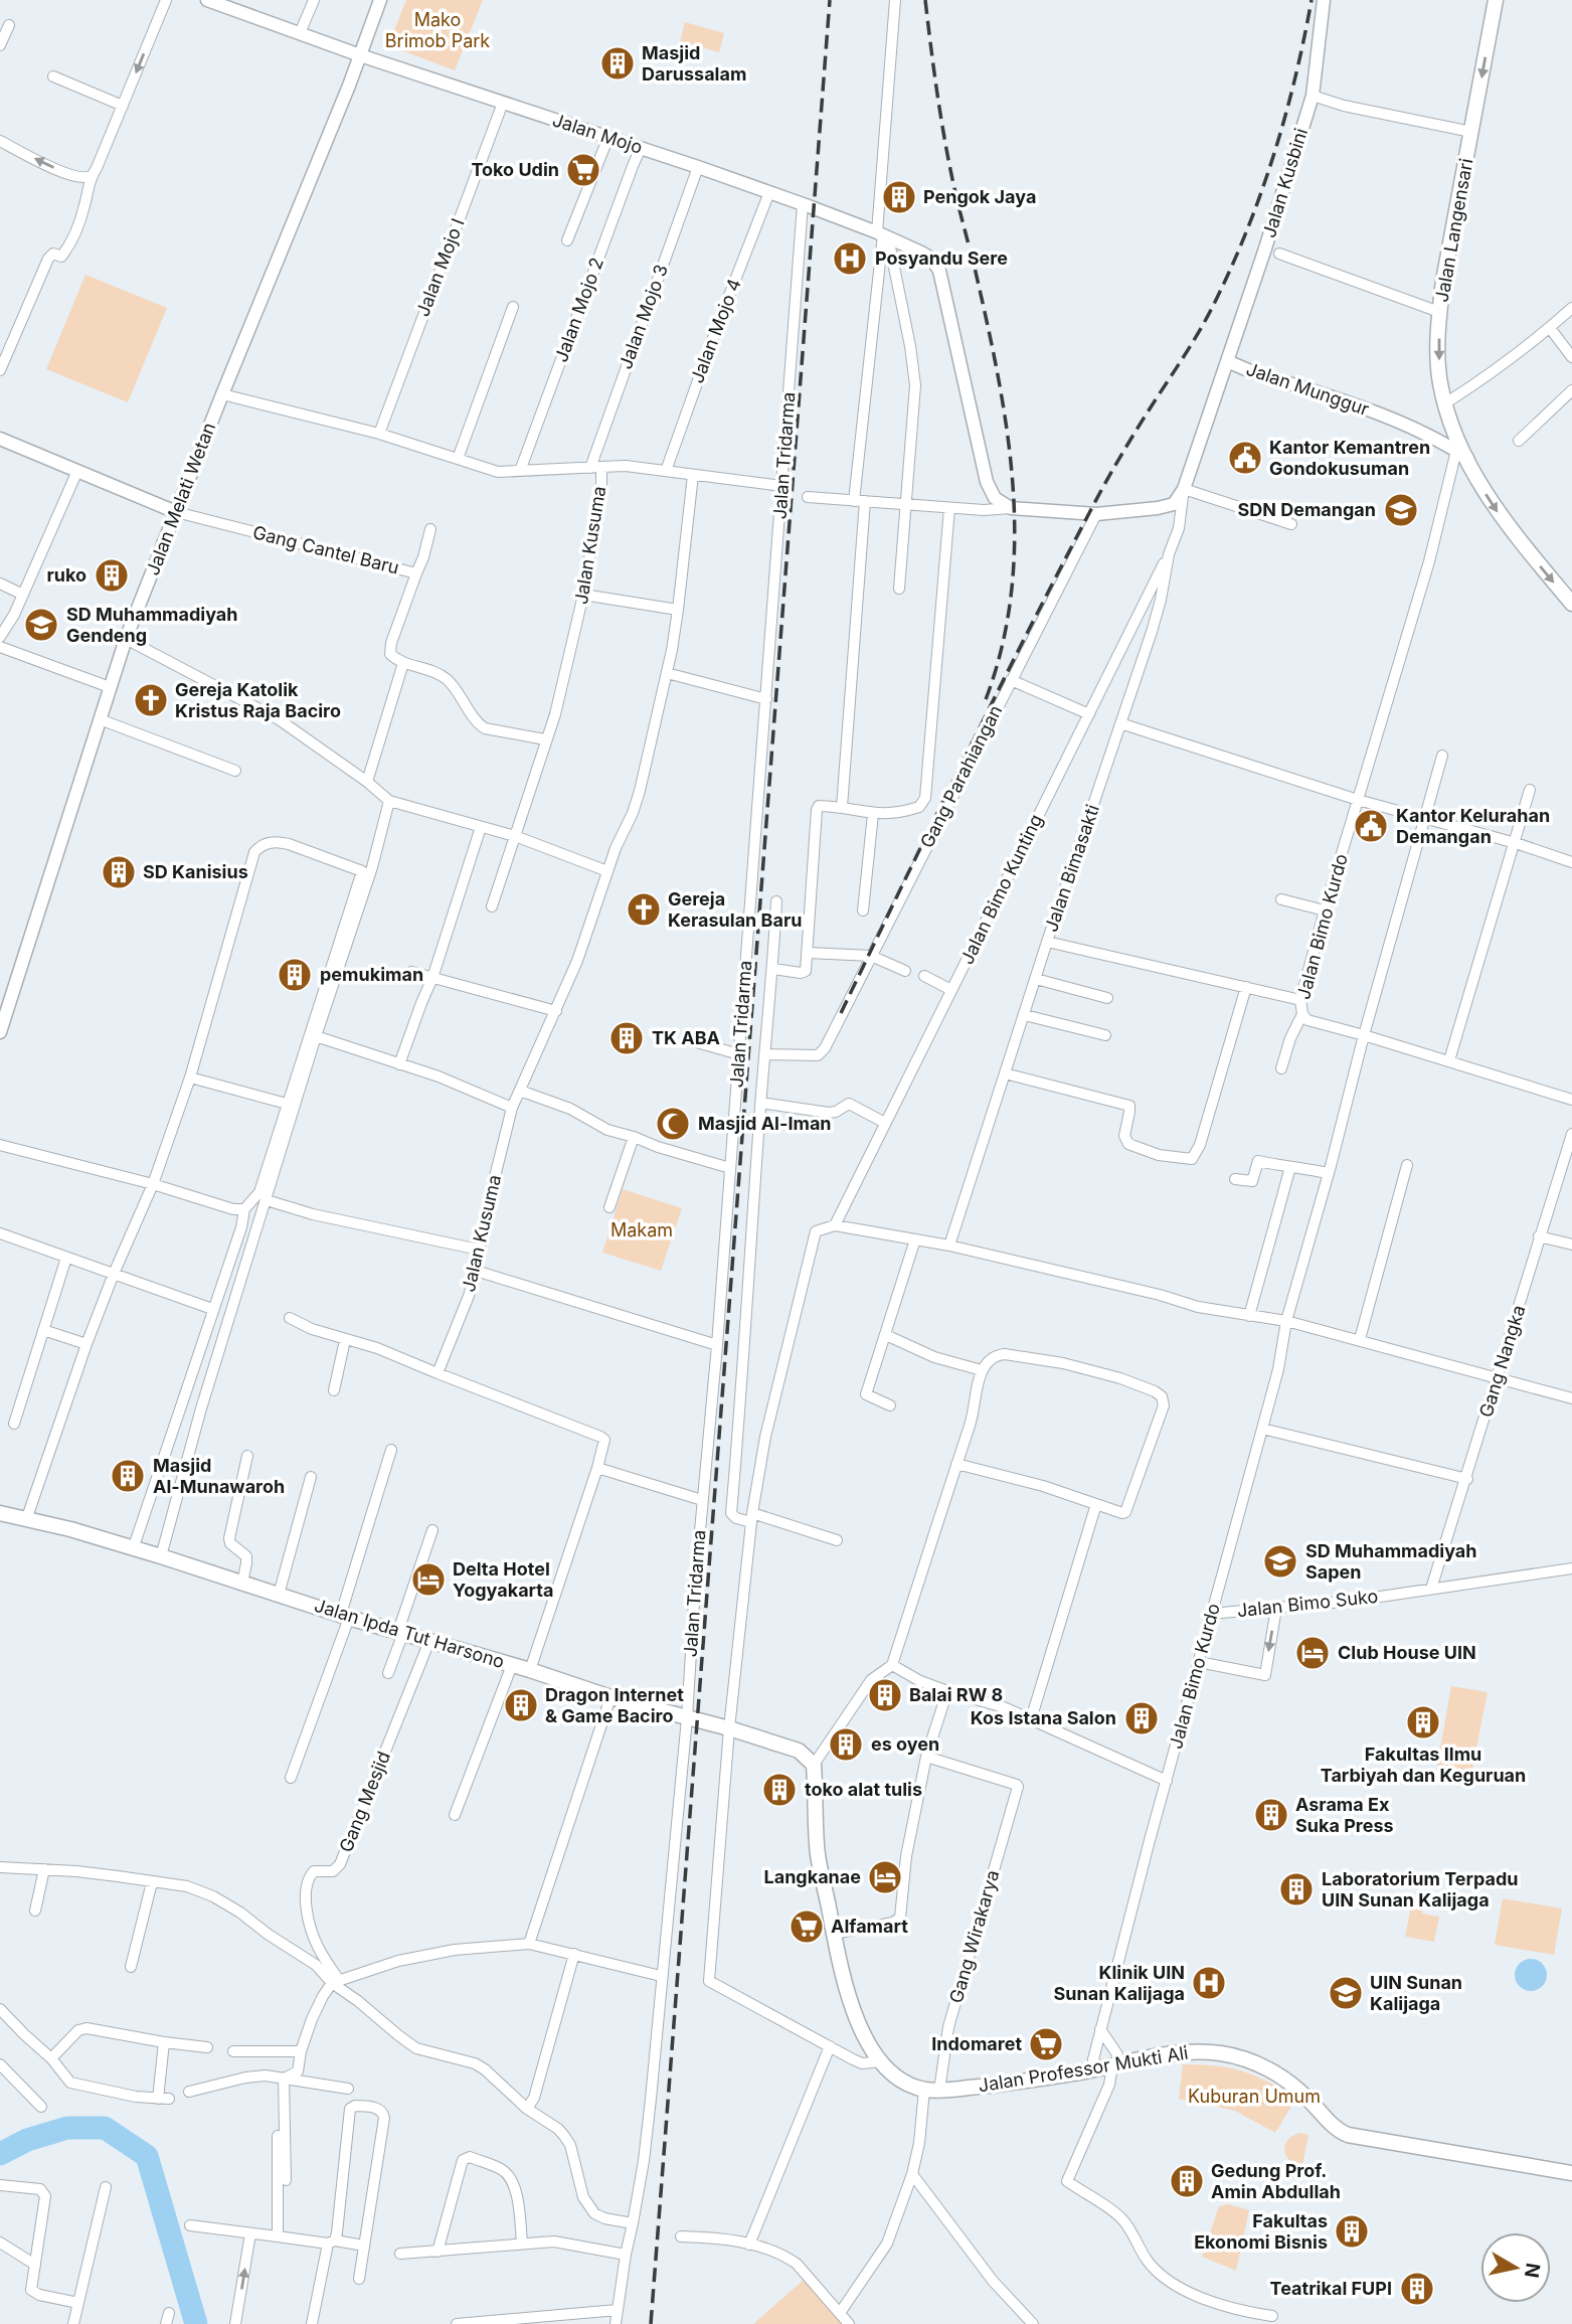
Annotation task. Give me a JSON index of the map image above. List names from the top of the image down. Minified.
{"streets":{"main road":["Jalan Langensari","Jalan Munggur","Jalan Ipda Tut Harsono","Jalan Professor Mukti Ali"],"street":["Jalan Mojo","Jalan Kusbini","Jalan Mojo I","Jalan Mojo 2","Jalan Mojo 3","Jalan Mojo 4","Jalan Tridarma","Jalan Melati Wetan","Jalan Kusuma","Gang Cantel Baru","Gang Parahiangan","Jalan Bimasakti","Jalan Bimo Kunting","Jalan Bimo Kurdo","Gang Nangka","Jalan Bimo Suko","Gang Mesjid","Gang Wirakarya"]},"crossings":[["Jalan Mojo","Jalan Mojo I"],["Jalan Mojo","Jalan Mojo 2"],["Jalan Mojo","Jalan Mojo 3"],["Jalan Mojo","Jalan Mojo 4"],["Jalan Mojo","Jalan Tridarma"],["Jalan Mojo","Jalan Melati Wetan"],["Jalan Kusbini","Jalan Munggur"],["Jalan Langensari","Jalan Munggur"],["Jalan Langensari","Jalan Bimo Kurdo"],["Jalan Mojo I","Jalan Kusuma"],["Jalan Mojo 2","Jalan Kusuma"],["Jalan Mojo 3","Jalan Kusuma"],["Jalan Munggur","Jalan Bimasakti"],["Jalan Munggur","Jalan Bimo Kurdo"],["Jalan Tridarma","Jalan Ipda Tut Harsono"],["Jalan Melati Wetan","Jalan Kusuma"],["Jalan Melati Wetan","Gang Cantel Baru"],["Jalan Bimasakti","Jalan Bimo Kunting"],["Jalan Bimo Kurdo","Jalan Bimo Suko"],["Jalan Bimo Kurdo","Jalan Professor Mukti Ali"],["Gang Nangka","Jalan Bimo Suko"],["Jalan Ipda Tut Harsono","Gang Mesjid"],["Gang Wirakarya","Jalan Professor Mukti Ali"]],"one_way":["Jalan Langensari"],"parks":["Mako Brimob Park","Makam","Kuburan Umum"],"places":{"building":["Masjid Darussalam","Pengok Jaya","ruko","SD Kanisius","pemukiman","TK ABA","Masjid Al-Munawaroh","Balai RW 8","Dragon Internet & Game Baciro","Kos Istana Salon","Fakultas Ilmu Tarbiyah dan Keguruan","es oyen","toko alat tulis","Asrama Ex Suka Press","Laboratorium Terpadu UIN Sunan Kalijaga","Gedung Prof. Amin Abdullah","Fakultas Ekonomi Bisnis","Teatrikal FUPI"],"supermarket":["Toko Udin","Alfamart","Indomaret"],"hospital":["Posyandu Sere","Klinik UIN Sunan Kalijaga"],"public building":["Kantor Kemantren Gondokusuman","Kantor Kelurahan Demangan"],"school or university":["SDN Demangan","SD Muhammadiyah Gendeng","SD Muhammadiyah Sapen","UIN Sunan Kalijaga"],"church":["Gereja Katolik Kristus Raja Baciro","Gereja Kerasulan Baru"],"mosque":["Masjid Al-Iman"],"hotel":["Delta Hotel Yogyakarta","Club House UIN","Langkanae"]},"north":"right"}
